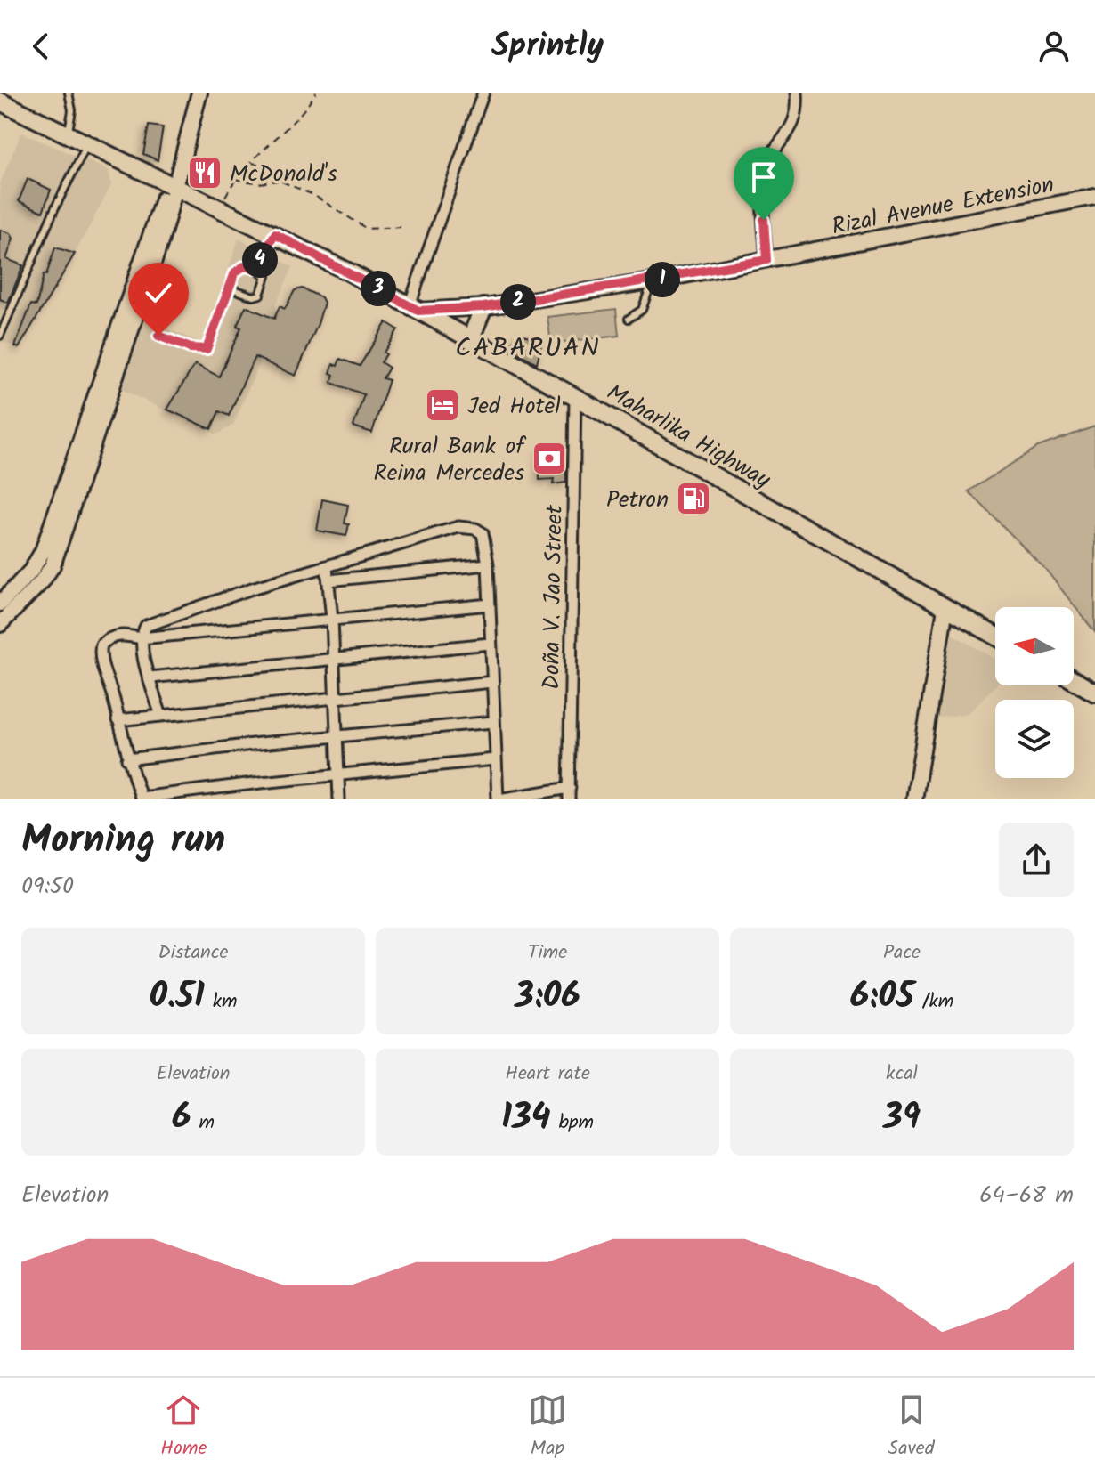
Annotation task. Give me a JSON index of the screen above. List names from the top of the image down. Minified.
{"streets":{"main road":["Maharlika Highway"],"street":["Rizal Avenue Extension","Doña V. Jao Street"]},"crossings":[["Rizal Avenue Extension","Maharlika Highway"],["Maharlika Highway","Doña V. Jao Street"]],"districts":["CABARUAN"],"places":{"restaurant":["McDonald's"],"hotel":["Jed Hotel"],"bank":["Rural Bank of Reina Mercedes"],"fuel station":["Petron"]},"north":"left","page":{"header":"Sprintly","pins":["4","1","3","2"],"heading":["Morning run","09:50"],"stats":[["Distance","0.51 km"],["Time","3:06"],["Pace","6:05 /km"],["Elevation","6 m"],["Heart rate","134 bpm"],["kcal","39"]],"chart":["Elevation","64–68 m"],"tabs":["Home","Map","Saved"]}}
